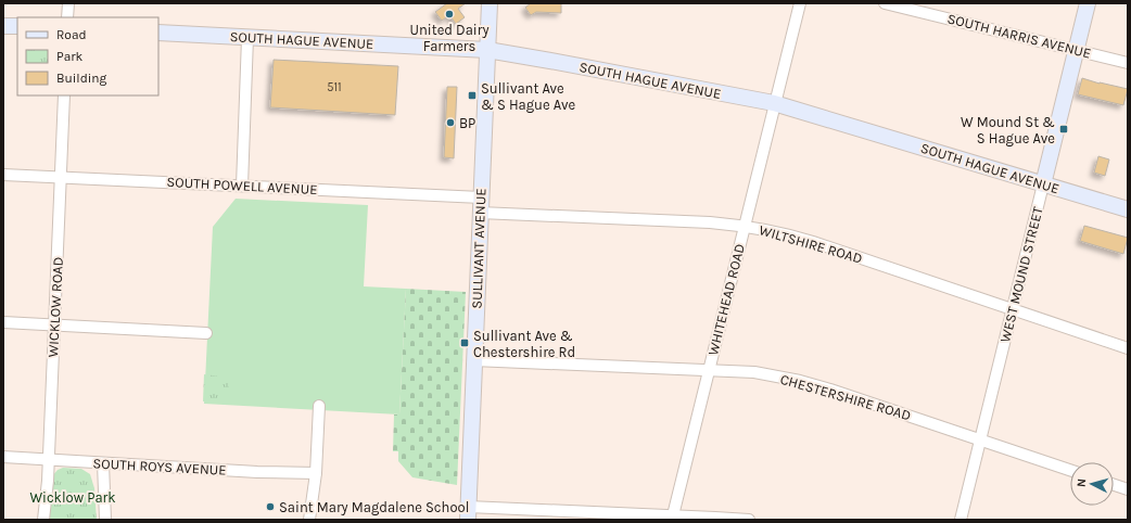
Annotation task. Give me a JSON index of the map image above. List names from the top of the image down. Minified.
{"streets":{"street":["SOUTH HARRIS AVENUE","SOUTH HAGUE AVENUE","SOUTH POWELL AVENUE","WILTSHIRE ROAD","SULLIVANT AVENUE","WEST MOUND STREET","WHITEHEAD ROAD","WICKLOW ROAD","CHESTERSHIRE ROAD","SOUTH ROYS AVENUE"]},"crossings":[["SOUTH HARRIS AVENUE","WEST MOUND STREET"],["SOUTH HAGUE AVENUE","SULLIVANT AVENUE"],["SOUTH HAGUE AVENUE","WEST MOUND STREET"],["SOUTH HAGUE AVENUE","WHITEHEAD ROAD"],["SOUTH POWELL AVENUE","WILTSHIRE ROAD"],["SOUTH POWELL AVENUE","SULLIVANT AVENUE"],["SOUTH POWELL AVENUE","WICKLOW ROAD"],["WILTSHIRE ROAD","SULLIVANT AVENUE"],["WILTSHIRE ROAD","WEST MOUND STREET"],["WILTSHIRE ROAD","WHITEHEAD ROAD"],["SULLIVANT AVENUE","CHESTERSHIRE ROAD"],["WEST MOUND STREET","CHESTERSHIRE ROAD"],["WHITEHEAD ROAD","CHESTERSHIRE ROAD"],["WICKLOW ROAD","SOUTH ROYS AVENUE"]],"parks":["Wicklow Park"],"places":{"other":["United Dairy Farmers","BP","Saint Mary Magdalene School"],"transit":["Sullivant Ave & S Hague Ave","W Mound St & S Hague Ave","Sullivant Ave & Chestershire Rd"]},"house_numbers":["511"],"legend":["Road","Park","Building"],"north":"left"}
